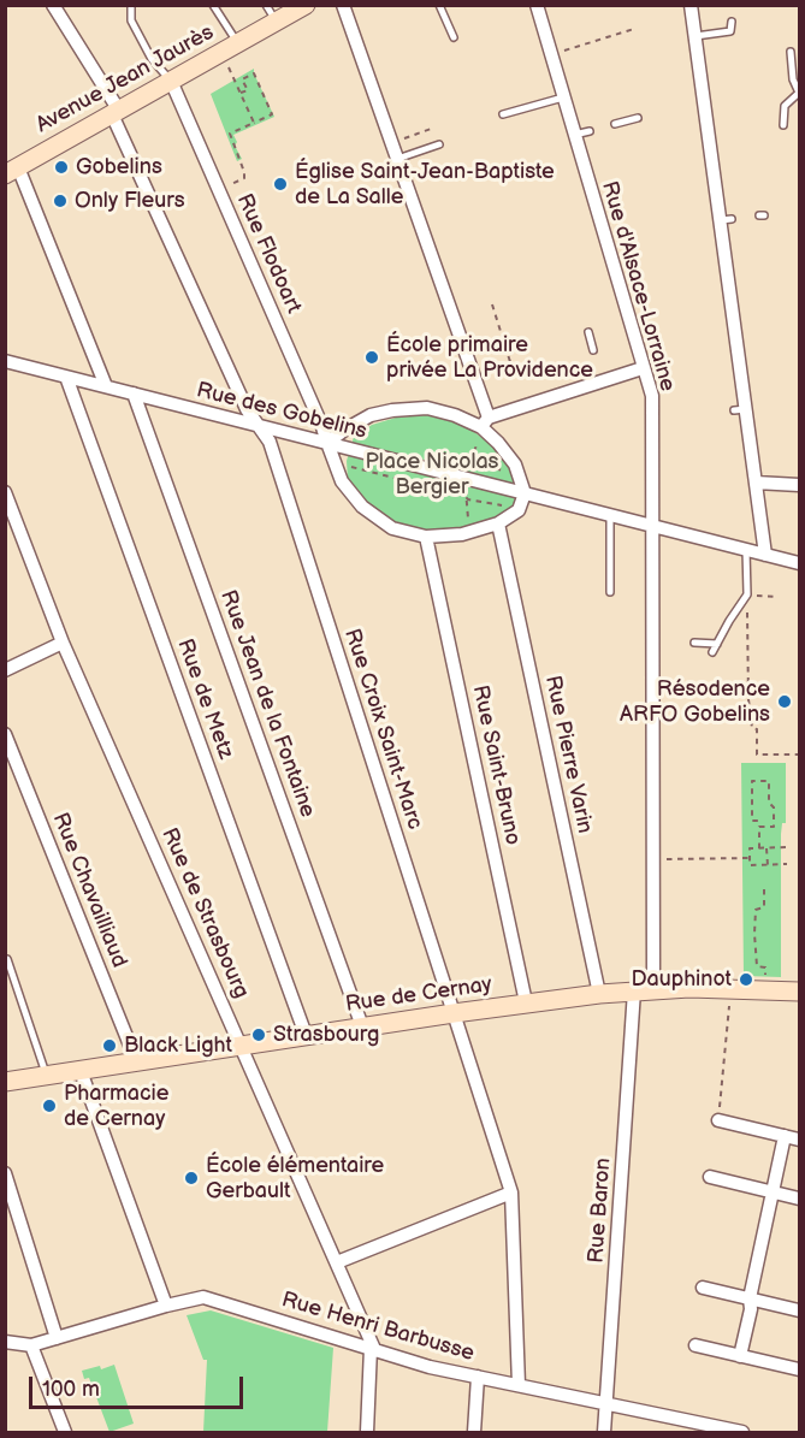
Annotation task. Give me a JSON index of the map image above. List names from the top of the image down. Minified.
{"streets":{"main road":["Avenue Jean Jaurès","Rue de Cernay"],"street":["Rue Flodoart","Rue d'Alsace-Lorraine","Rue des Gobelins","Rue de Metz","Rue Jean de la Fontaine","Rue Croix Saint-Marc","Rue Pierre Varin","Rue Saint-Bruno","Rue Chavailliaud","Rue de Strasbourg","Rue Baron","Rue Henri Barbusse"]},"crossings":[["Avenue Jean Jaurès","Rue Flodoart"],["Avenue Jean Jaurès","Rue Croix Saint-Marc"],["Rue Flodoart","Rue des Gobelins"],["Rue d'Alsace-Lorraine","Rue des Gobelins"],["Rue d'Alsace-Lorraine","Rue de Cernay"],["Rue d'Alsace-Lorraine","Rue Baron"],["Rue des Gobelins","Rue de Metz"],["Rue des Gobelins","Rue Jean de la Fontaine"],["Rue des Gobelins","Rue Croix Saint-Marc"],["Rue de Metz","Rue de Cernay"],["Rue Jean de la Fontaine","Rue de Cernay"],["Rue Croix Saint-Marc","Rue de Cernay"],["Rue Croix Saint-Marc","Rue Henri Barbusse"],["Rue Pierre Varin","Rue de Cernay"],["Rue Saint-Bruno","Rue de Cernay"],["Rue Chavailliaud","Rue de Cernay"],["Rue de Strasbourg","Rue de Cernay"],["Rue de Strasbourg","Rue Henri Barbusse"],["Rue de Cernay","Rue Baron"],["Rue Baron","Rue Henri Barbusse"]],"parks":["Place Nicolas Bergier"],"places":["Gobelins","Église Saint-Jean-Baptiste de La Salle","Only Fleurs","École primaire privée La Providence","Résodence ARFO Gobelins","Dauphinot","Strasbourg","Black Light","Pharmacie de Cernay","École élémentaire Gerbault"],"scale_bar":"100 m"}
